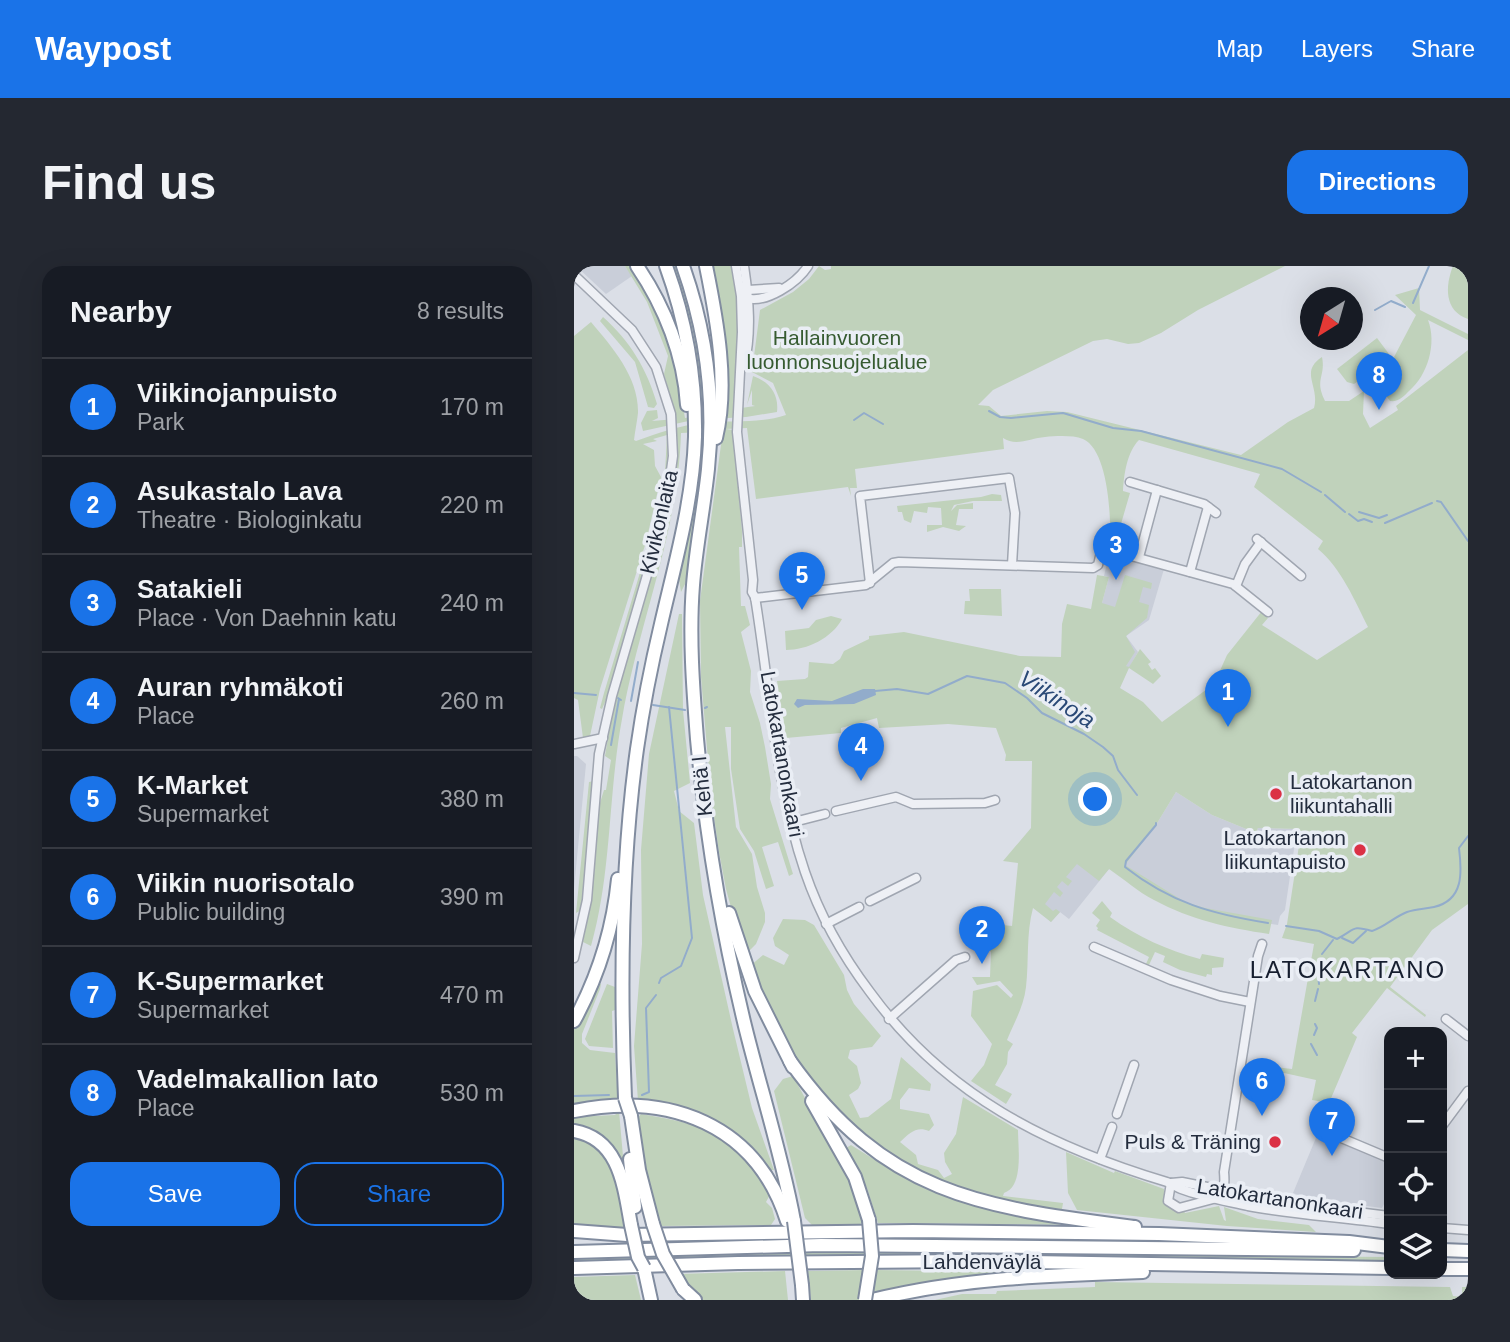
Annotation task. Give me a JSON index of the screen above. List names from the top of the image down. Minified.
{"streets":{"highway":["Kehä I","Lahdenväylä"],"street":["Kivikonlaita","Latokartanonkaari"]},"districts":["LATOKARTANO"],"water":["Viikinoja"],"parks":["Hallainvuoren luonnonsuojelualue"],"places":["Latokartanon liikuntahalli","Latokartanon liikuntapuisto","Puls & Träning"],"north":"bottom left","page":{"header":"Waypost","nav":["Map","Layers","Share"],"buttons":["Directions",["Save","Share"]],"title":"Find us","heading":["Nearby","8 results"],"pins":["8","3","5","1","4","2","6","7"],"list":[{"mark":"1","name":"Viikinojanpuisto","note":"Park","value":"170 m"},{"mark":"2","name":"Asukastalo Lava","note":"Theatre · Biologinkatu","value":"220 m"},{"mark":"3","name":"Satakieli","note":"Place · Von Daehnin katu","value":"240 m"},{"mark":"4","name":"Auran ryhmäkoti","note":"Place","value":"260 m"},{"mark":"5","name":"K-Market","note":"Supermarket","value":"380 m"},{"mark":"6","name":"Viikin nuorisotalo","note":"Public building","value":"390 m"},{"mark":"7","name":"K-Supermarket","note":"Supermarket","value":"470 m"},{"mark":"8","name":"Vadelmakallion lato","note":"Place","value":"530 m"}],"map_buttons":["+","−"]}}
